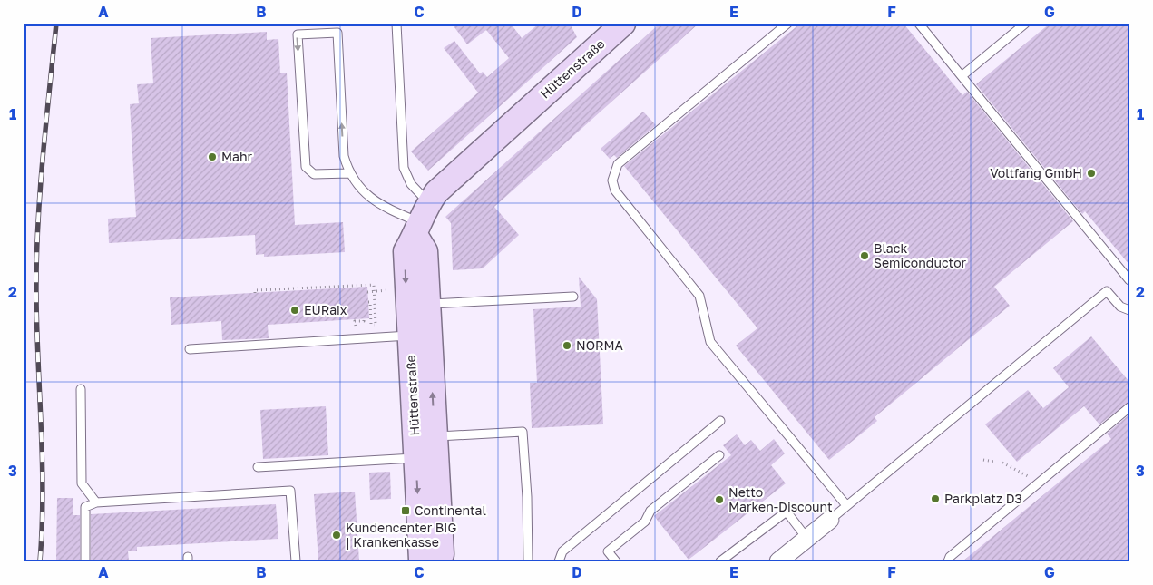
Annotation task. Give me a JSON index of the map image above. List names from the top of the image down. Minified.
{"streets":{"street":["Hüttenstraße"]},"places":{"other":["Mahr","Voltfang GmbH","Black Semiconductor","EURaix","NORMA","Parkplatz D3","Netto Marken-Discount","Kundencenter BIG | Krankenkasse"],"transit":["Continental"]},"grid":{"columns":["A","B","C","D","E","F","G"],"rows":["1","2","3"]}}
